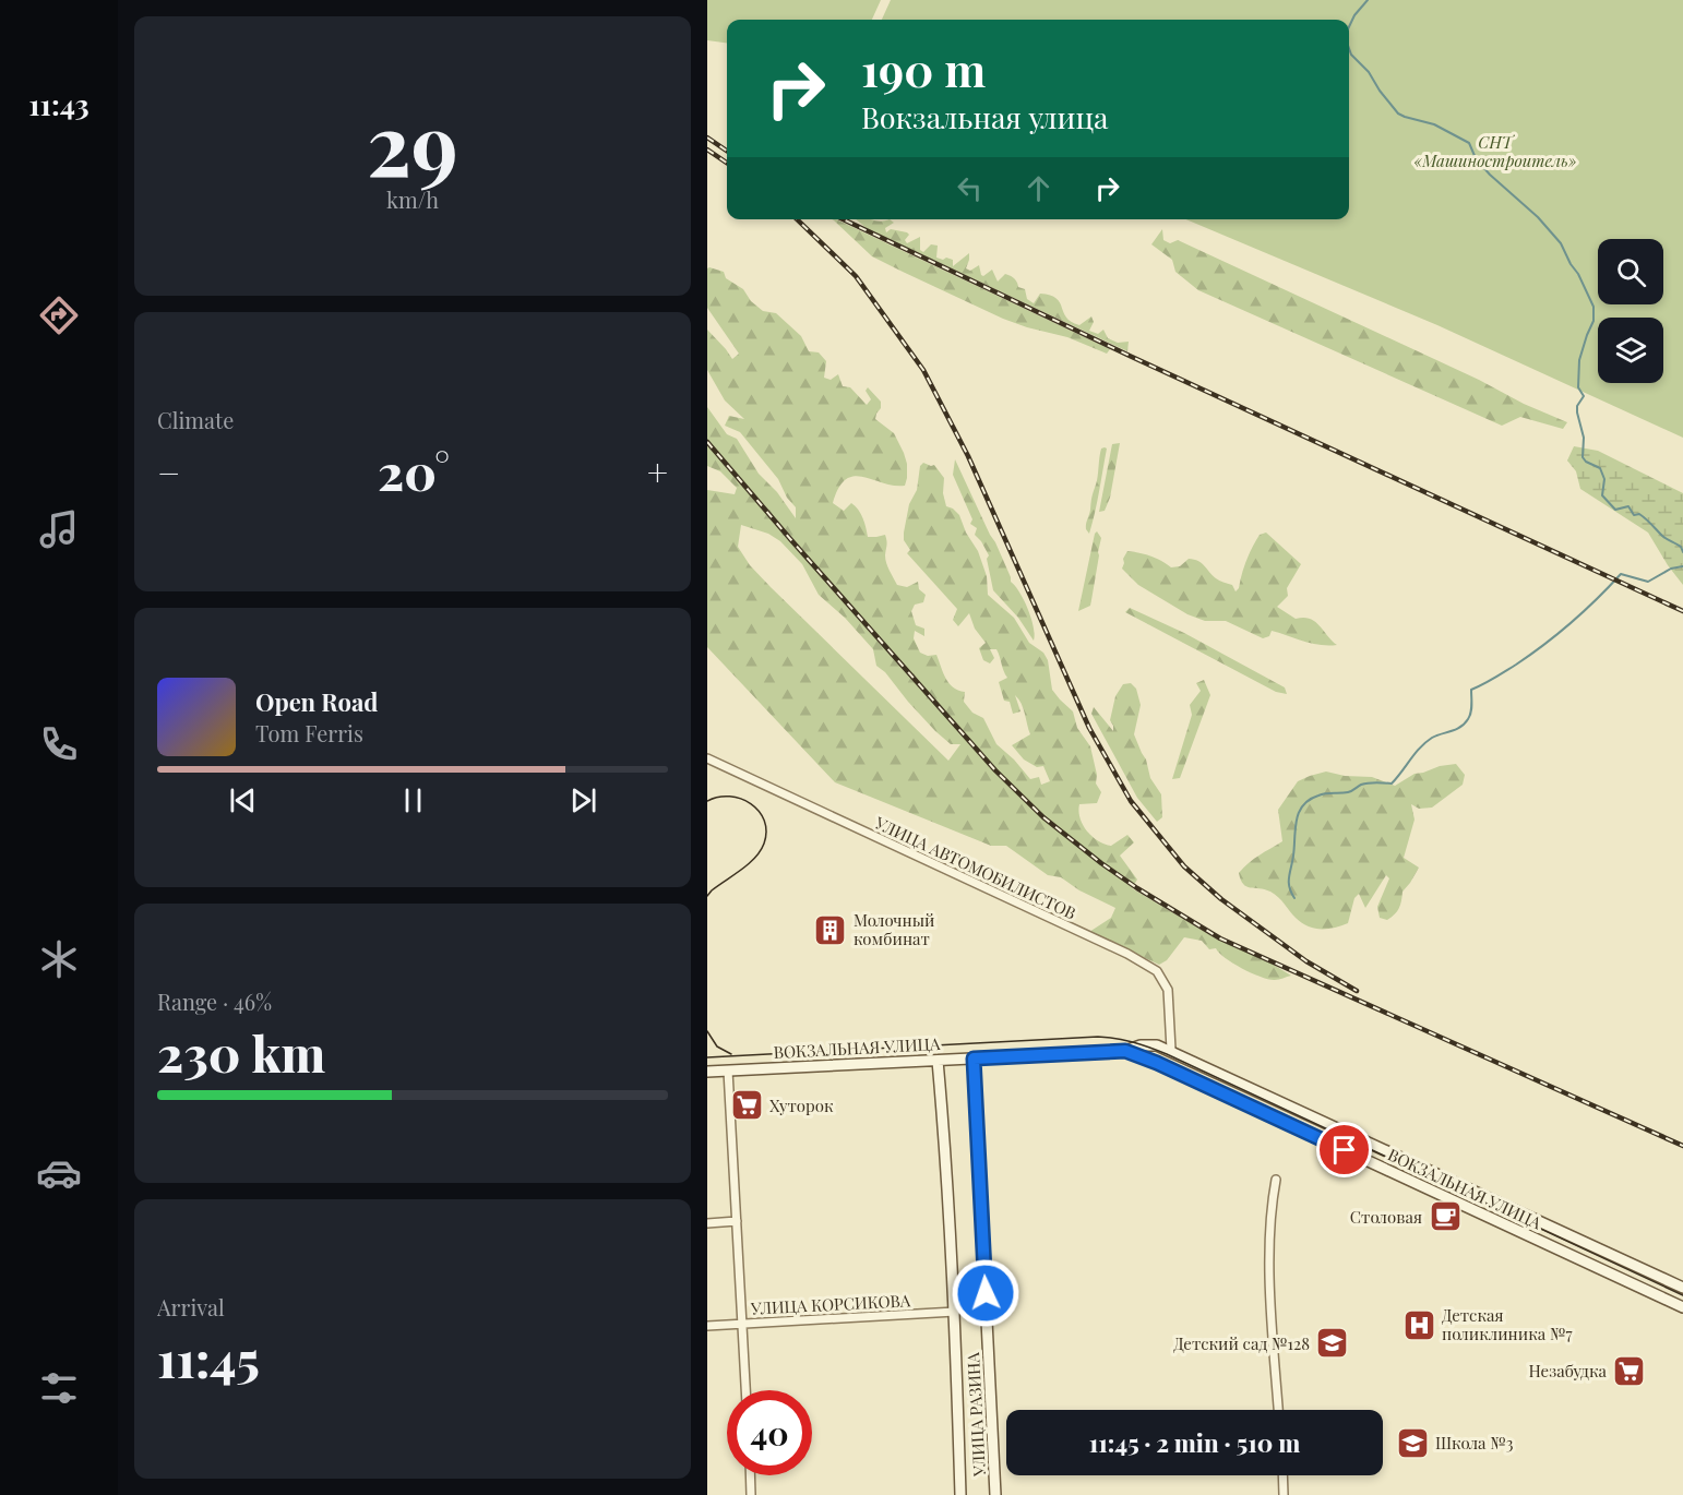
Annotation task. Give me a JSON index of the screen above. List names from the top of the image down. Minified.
{"streets":{"main road":["ВОКЗАЛЬНАЯ УЛИЦА","УЛИЦА РАЗИНА"],"street":["УЛИЦА АВТОМОБИЛИСТОВ","УЛИЦА КОРСИКОВА"]},"crossings":[["УЛИЦА АВТОМОБИЛИСТОВ","ВОКЗАЛЬНАЯ УЛИЦА"],["ВОКЗАЛЬНАЯ УЛИЦА","УЛИЦА РАЗИНА"],["УЛИЦА КОРСИКОВА","УЛИЦА РАЗИНА"]],"parks":["СНТ «Машиностроитель»"],"places":{"building":["Молочный комбинат"],"supermarket":["Хуторок","Незабудка"],"cafe":["Столовая"],"hospital":["Детская поликлиника №7"],"school or university":["Детский сад №128","Школа №3"]},"page":{"tabs":"11:43","tile":[["29","km/h"],"Climate",["Range · 46%","230 km"],["Arrival","11:45"]],"turn":["190 m","Вокзальная улица"],"heat":["−","20°","+"],"song":["Open Road","Tom Ferris"],"limit":"40","trip":"11:45 · 2 min · 510 m"}}
